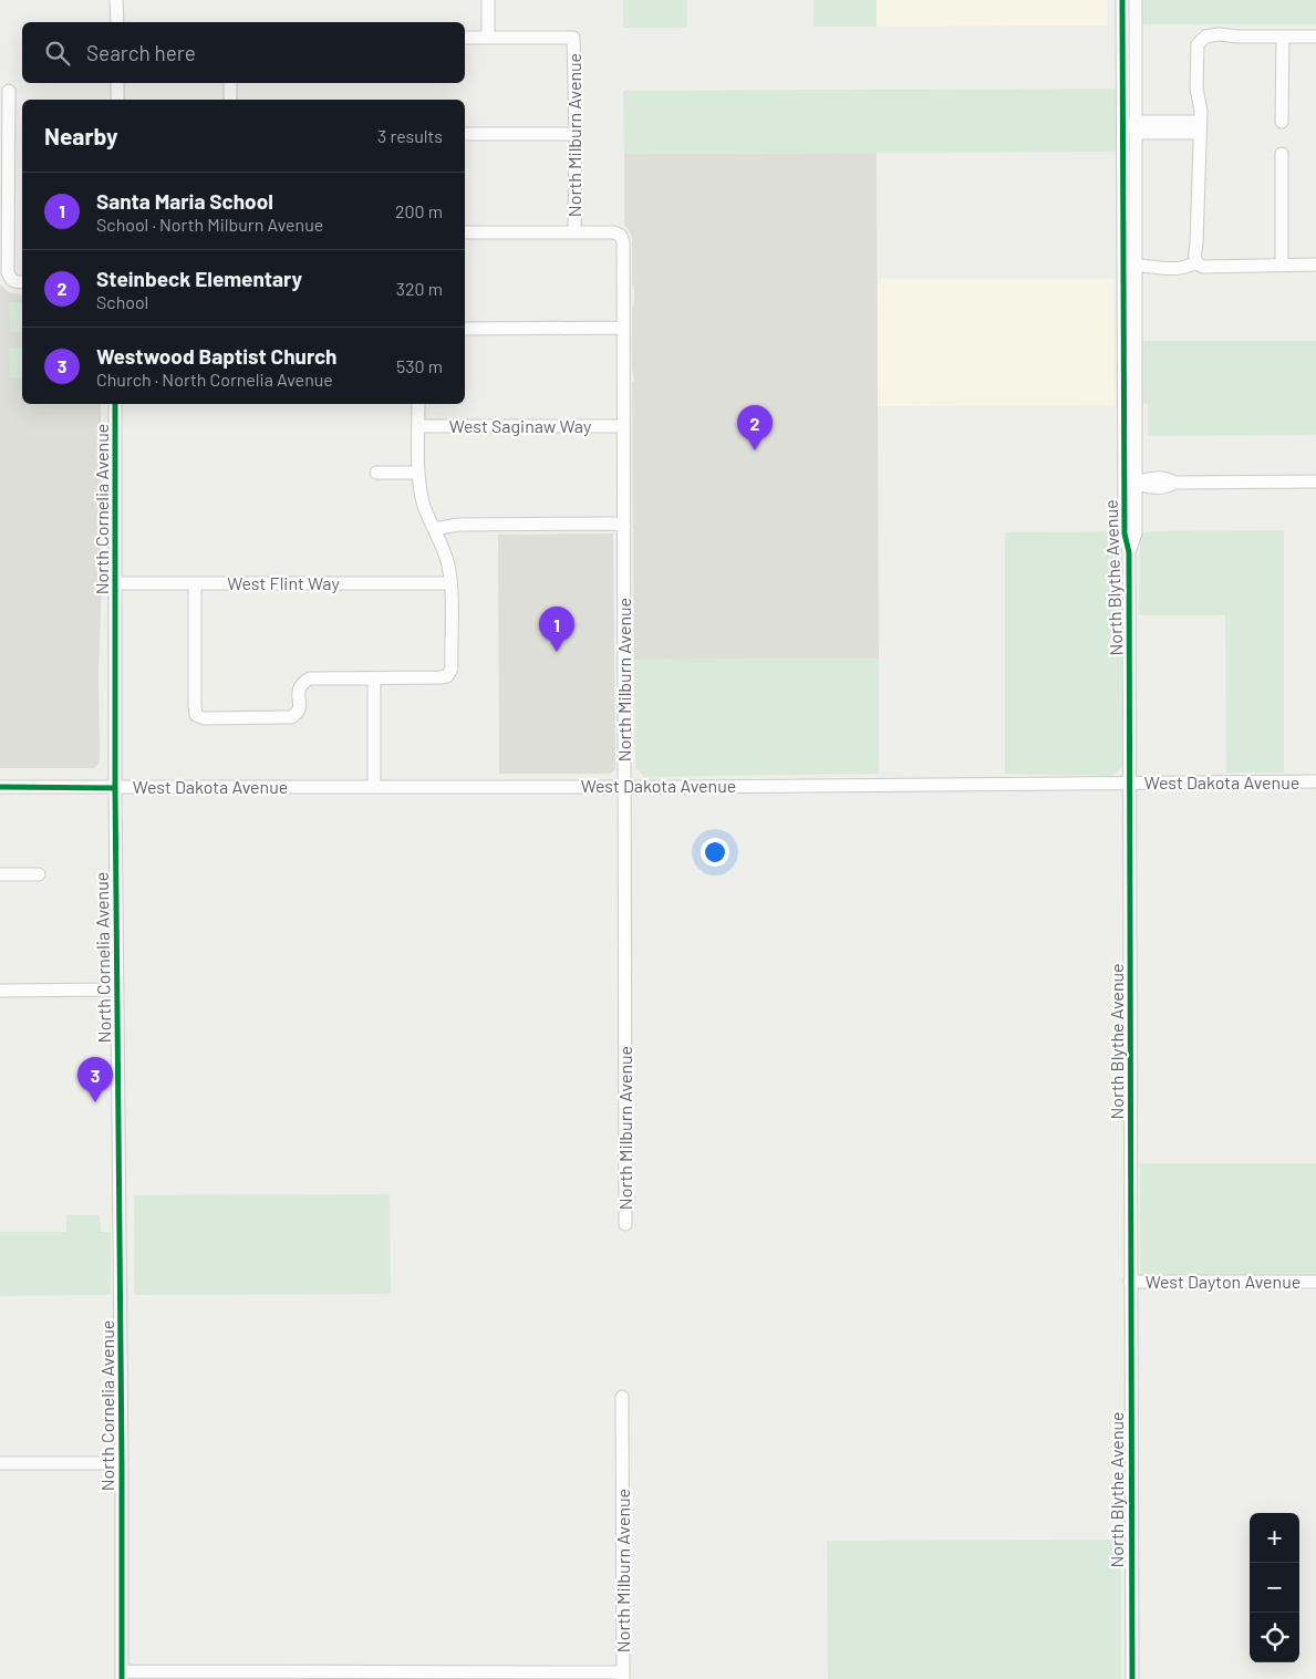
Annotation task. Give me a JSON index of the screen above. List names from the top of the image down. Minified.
{"streets":{"street":["North Milburn Avenue","West Saginaw Way","North Cornelia Avenue","North Blythe Avenue","West Flint Way","West Dakota Avenue","West Dayton Avenue"]},"crossings":[["North Milburn Avenue","West Saginaw Way"],["North Milburn Avenue","West Dakota Avenue"],["North Cornelia Avenue","West Flint Way"],["North Cornelia Avenue","West Dakota Avenue"],["North Blythe Avenue","West Dakota Avenue"],["North Blythe Avenue","West Dayton Avenue"]],"page":{"search":"Search here","heading":["Nearby","3 results"],"list":[{"mark":"1","name":"Santa Maria School","note":"School · North Milburn Avenue","value":"200 m"},{"mark":"2","name":"Steinbeck Elementary","note":"School","value":"320 m"},{"mark":"3","name":"Westwood Baptist Church","note":"Church · North Cornelia Avenue","value":"530 m"}],"pins":["2","1","3"],"map_buttons":["+","−"]}}
